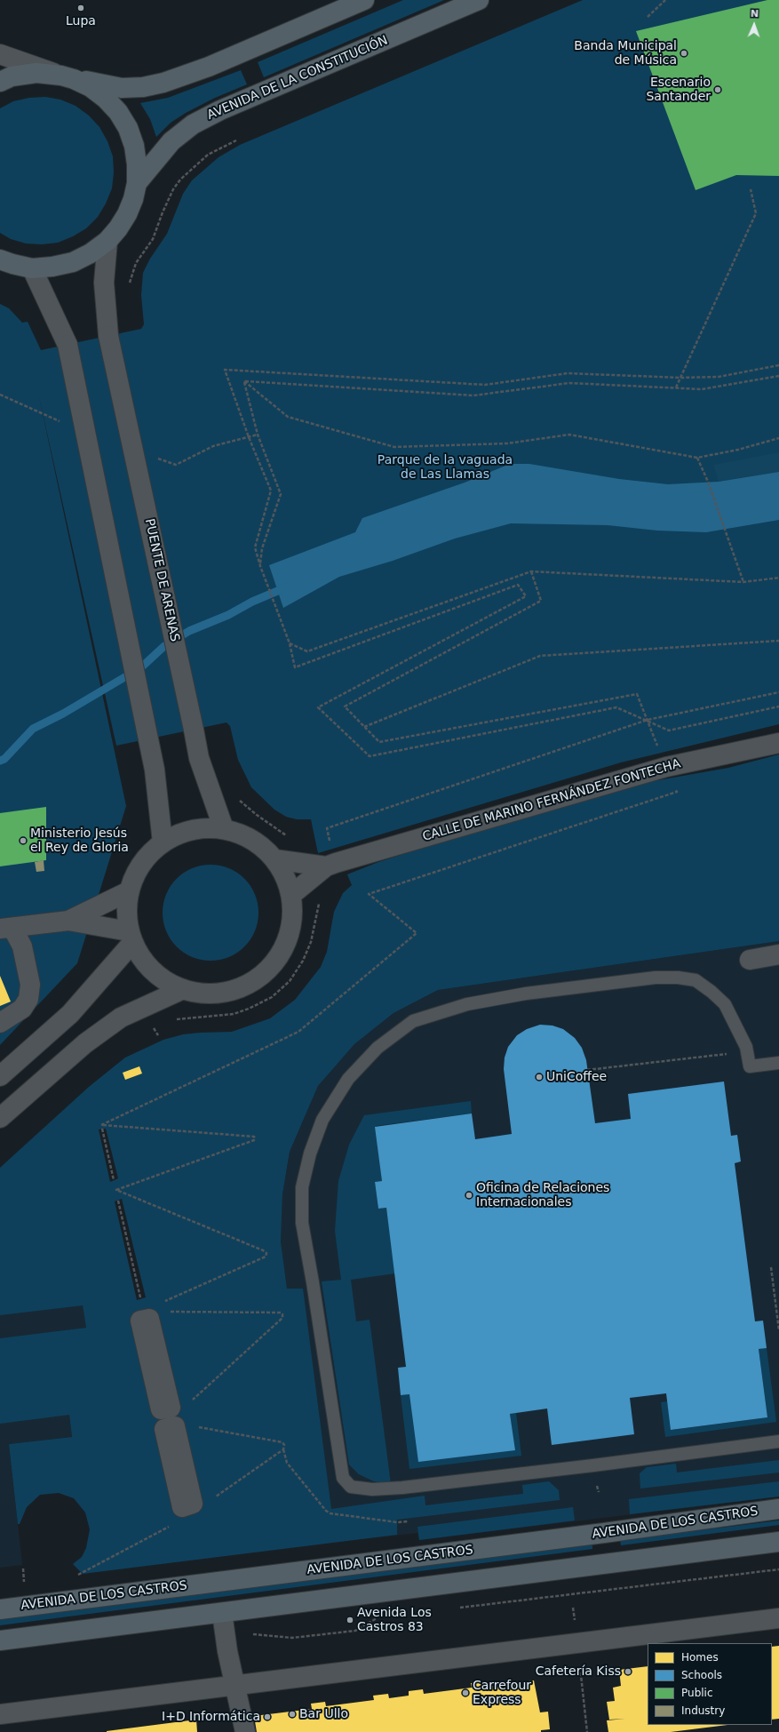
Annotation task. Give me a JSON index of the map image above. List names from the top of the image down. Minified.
{"streets":{"main road":["AVENIDA DE LA CONSTITUCIÓN","AVENIDA DE LOS CASTROS"],"street":["PUENTE DE ARENAS","CALLE DE MARINO FERNÁNDEZ FONTECHA"]},"parks":["Parque de la vaguada de Las Llamas"],"places":["Lupa","Banda Municipal de Música","Escenario Santander","Ministerio Jesús el Rey de Gloria","UniCoffee","Oficina de Relaciones Internacionales","Avenida Los Castros 83","Cafetería Kiss","Carrefour Express","Bar Ullo","I+D Informática"],"legend":["Homes","Schools","Public","Industry"],"north":"top"}
